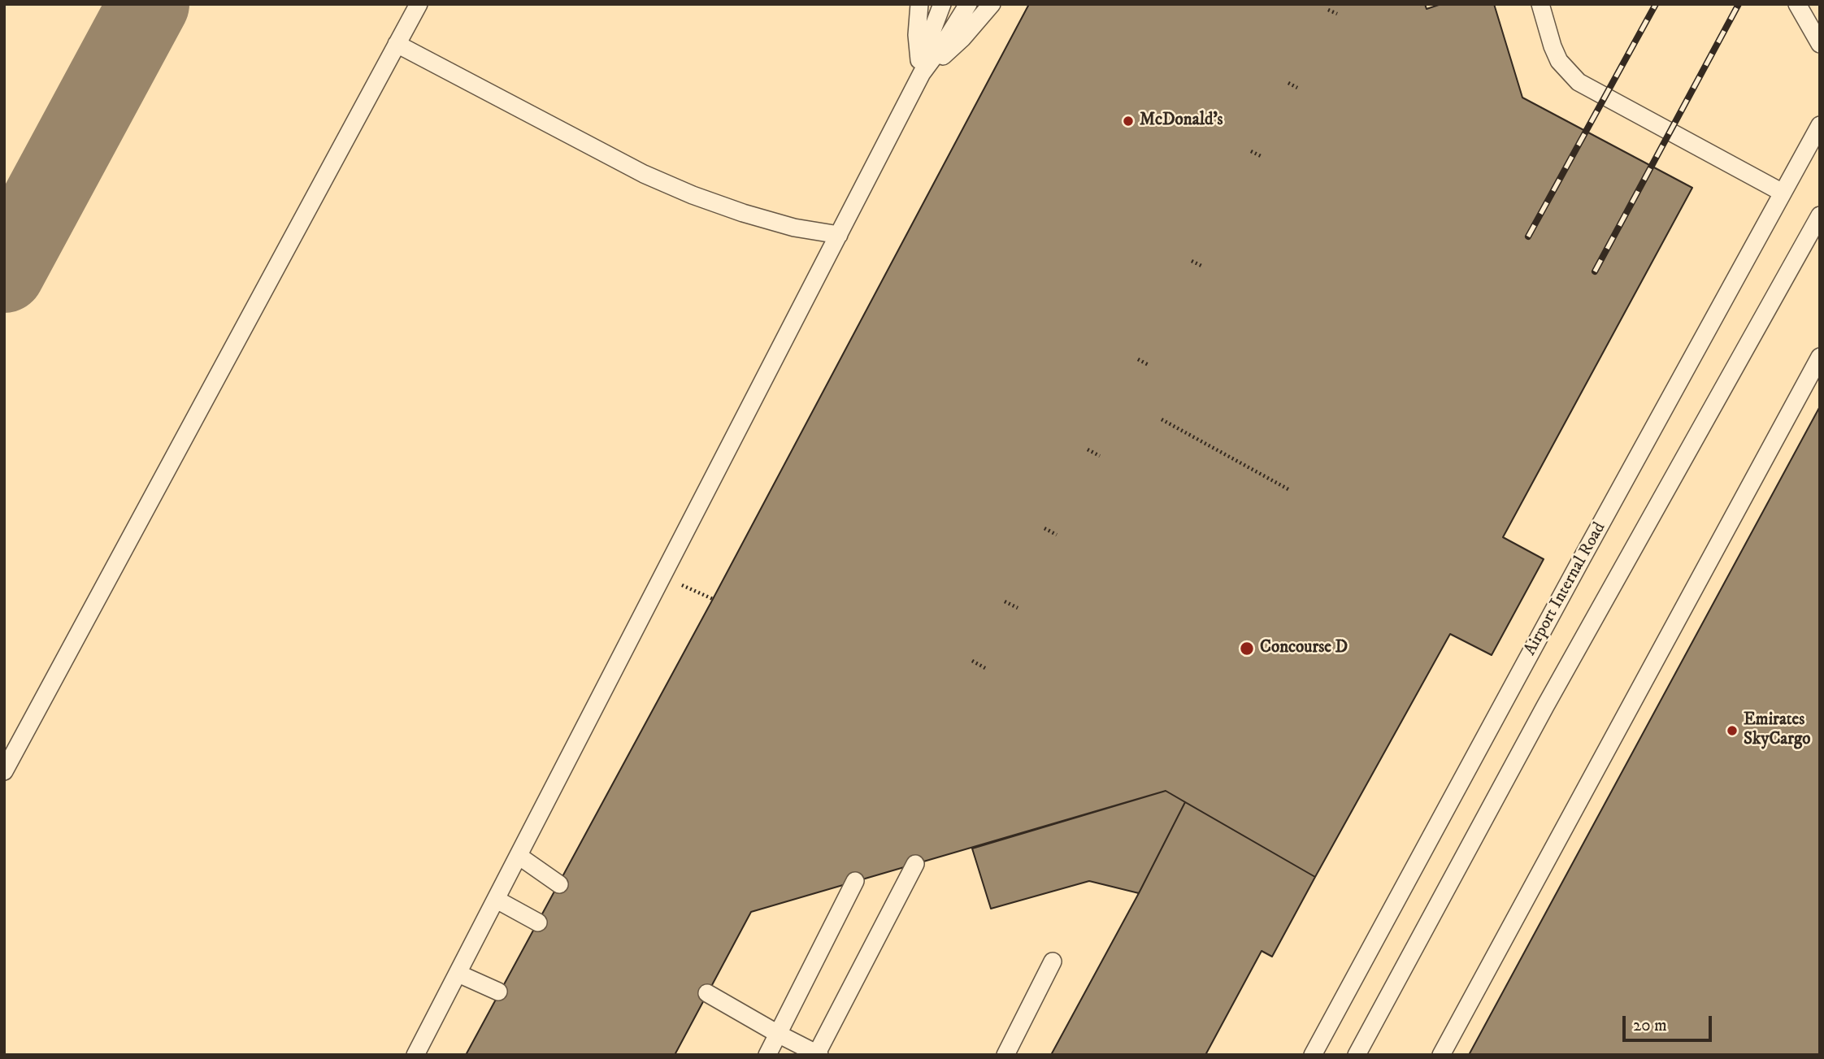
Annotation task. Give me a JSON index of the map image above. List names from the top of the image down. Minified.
{"streets":{"lane":["Airport Internal Road"]},"places":["McDonald's","Concourse D","Emirates SkyCargo"],"scale_bar":"20 m"}
